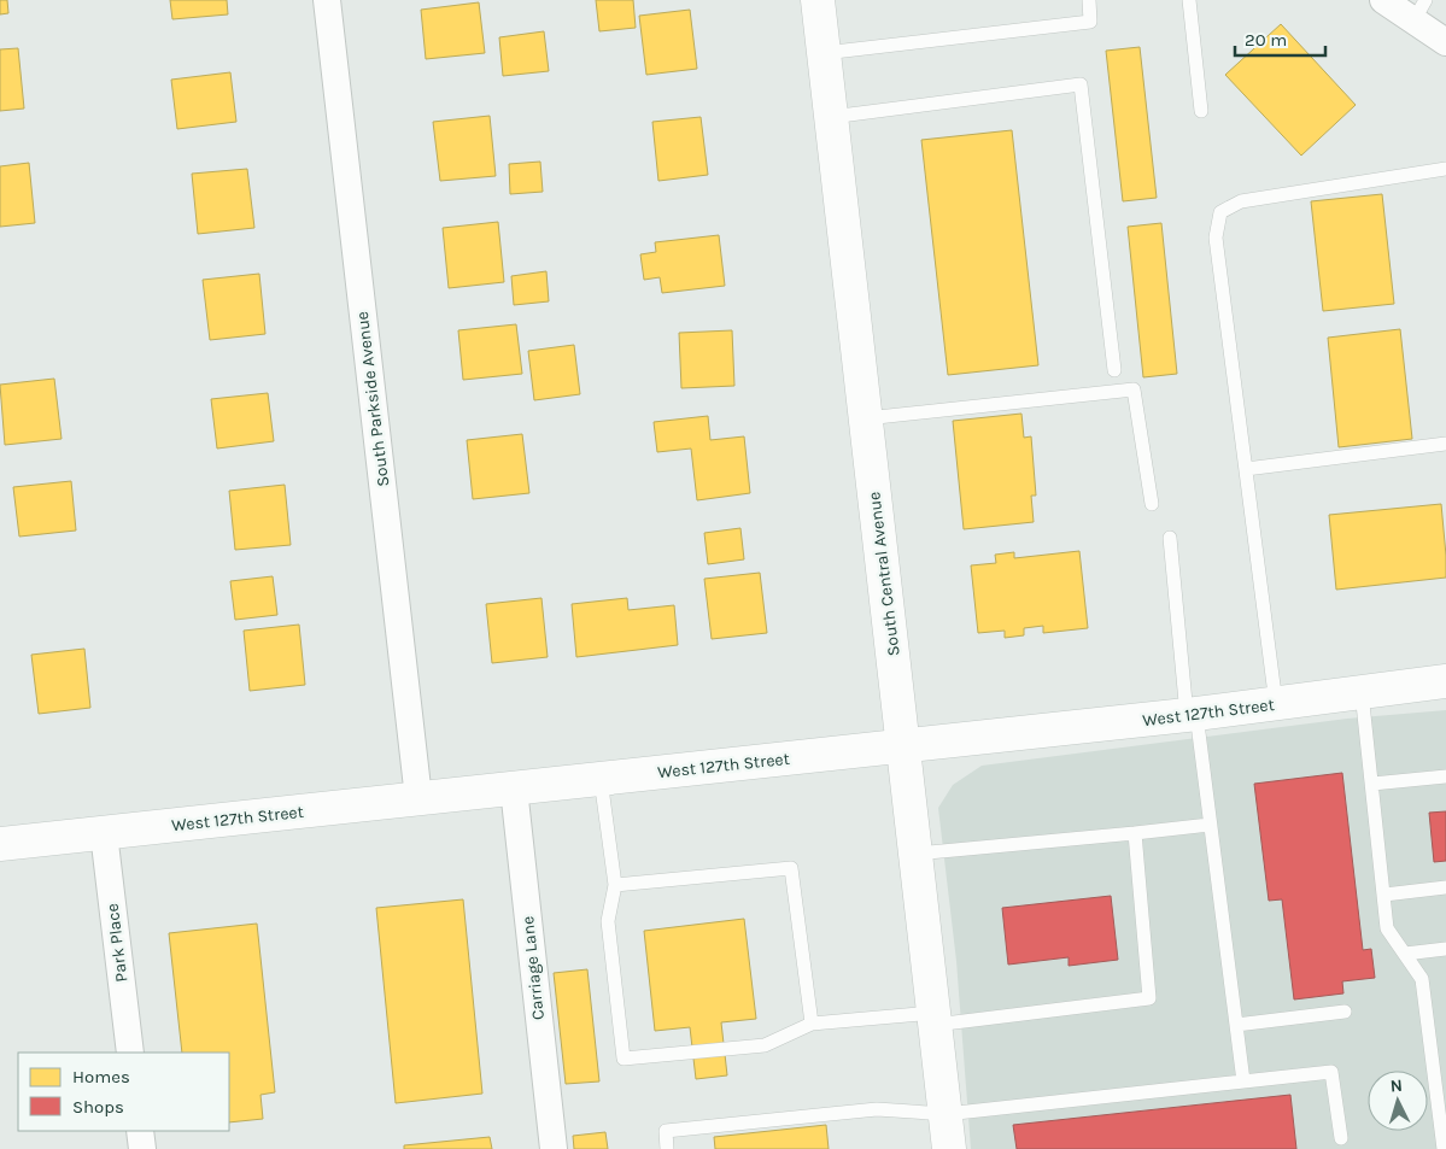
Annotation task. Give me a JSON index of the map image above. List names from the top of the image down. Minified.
{"streets":{"main road":["South Central Avenue","West 127th Street"],"street":["South Parkside Avenue","Park Place","Carriage Lane"]},"crossings":[["South Parkside Avenue","West 127th Street"],["South Central Avenue","West 127th Street"],["West 127th Street","Park Place"],["West 127th Street","Carriage Lane"]],"legend":["Homes","Shops"],"scale_bar":"20 m","north":"top"}
